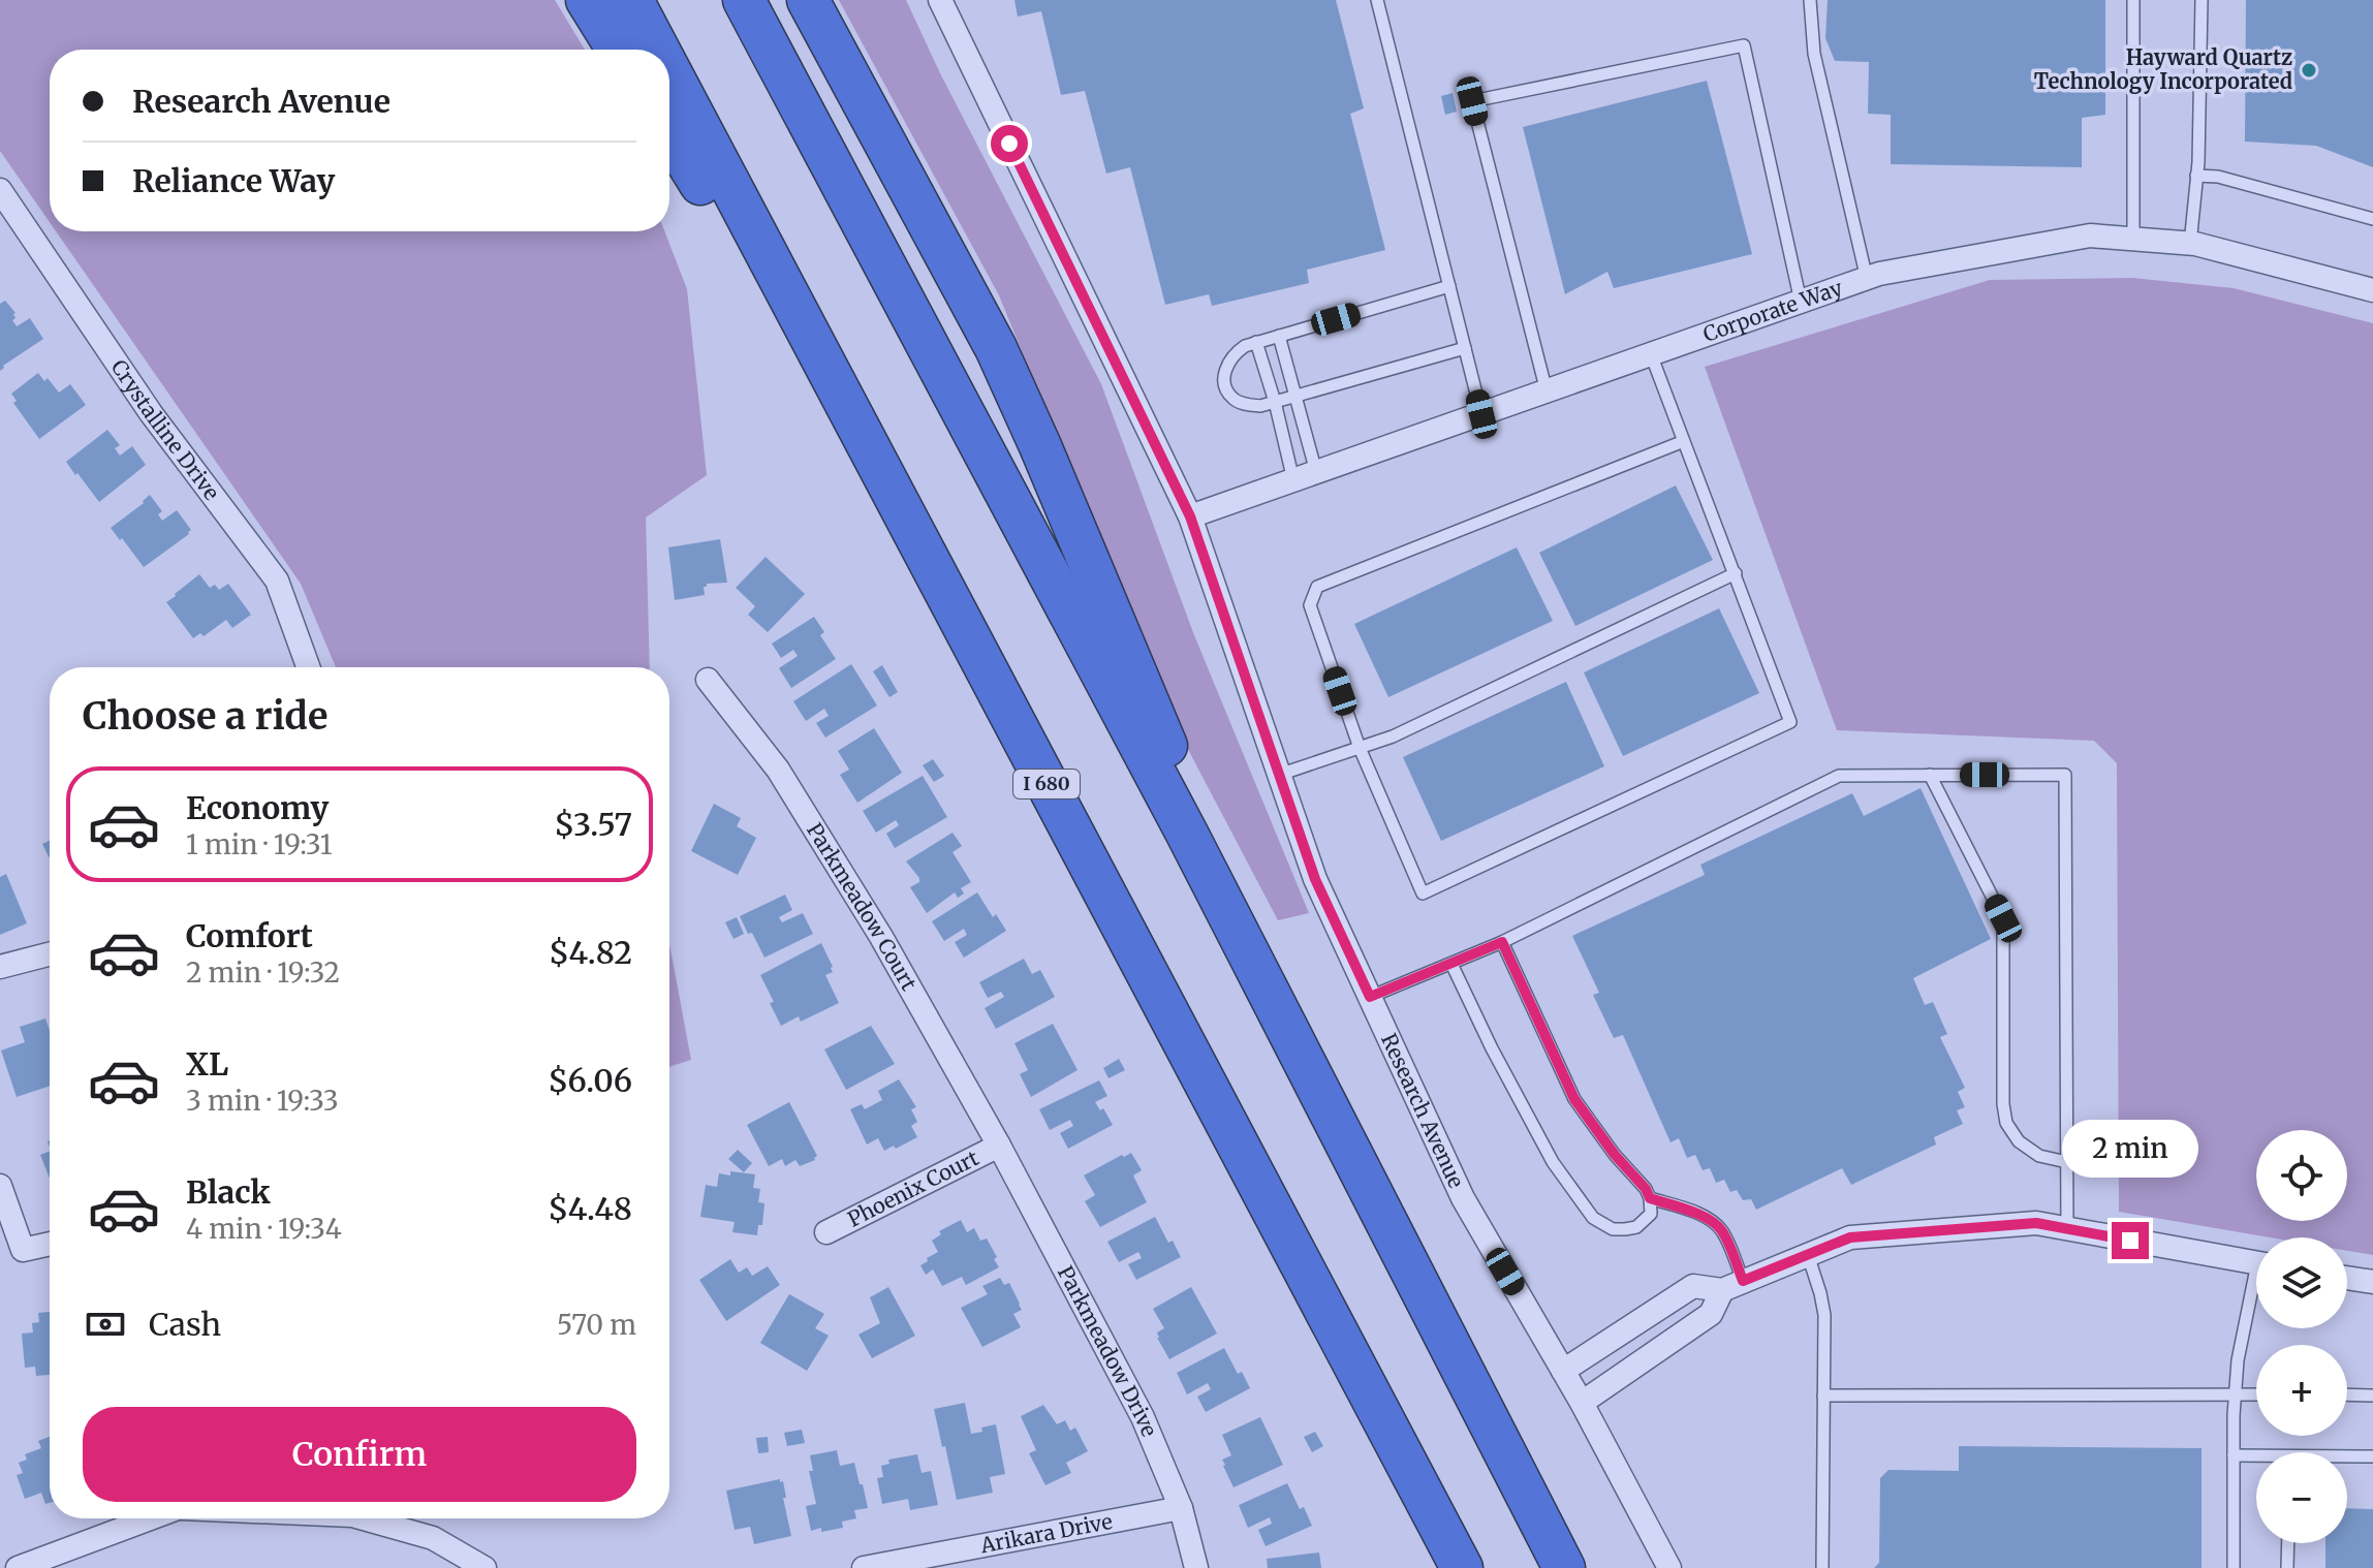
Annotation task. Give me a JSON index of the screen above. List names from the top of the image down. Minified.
{"streets":{"highway":["I 680"],"street":["Corporate Way","Crystalline Drive","Parkmeadow Court","Research Avenue","Phoenix Court","Parkmeadow Drive","Arikara Drive"]},"crossings":[["Corporate Way","Research Avenue"],["Parkmeadow Court","Phoenix Court"],["Parkmeadow Court","Parkmeadow Drive"],["Phoenix Court","Parkmeadow Drive"],["Parkmeadow Drive","Arikara Drive"]],"places":["Hayward Quartz Technology Incorporated"],"page":{"banner":["Research Avenue","Reliance Way"],"heading":"Choose a ride","list":[{"name":"Economy","note":"1 min · 19:31","value":"$3.57"},{"name":"Comfort","note":"2 min · 19:32","value":"$4.82"},{"name":"XL","note":"3 min · 19:33","value":"$6.06"},{"name":"Black","note":"4 min · 19:34","value":"$4.48"}],"bubble":"2 min","map_buttons":["+","−"],"pay":["Cash","570 m"],"buttons":"Confirm"}}
